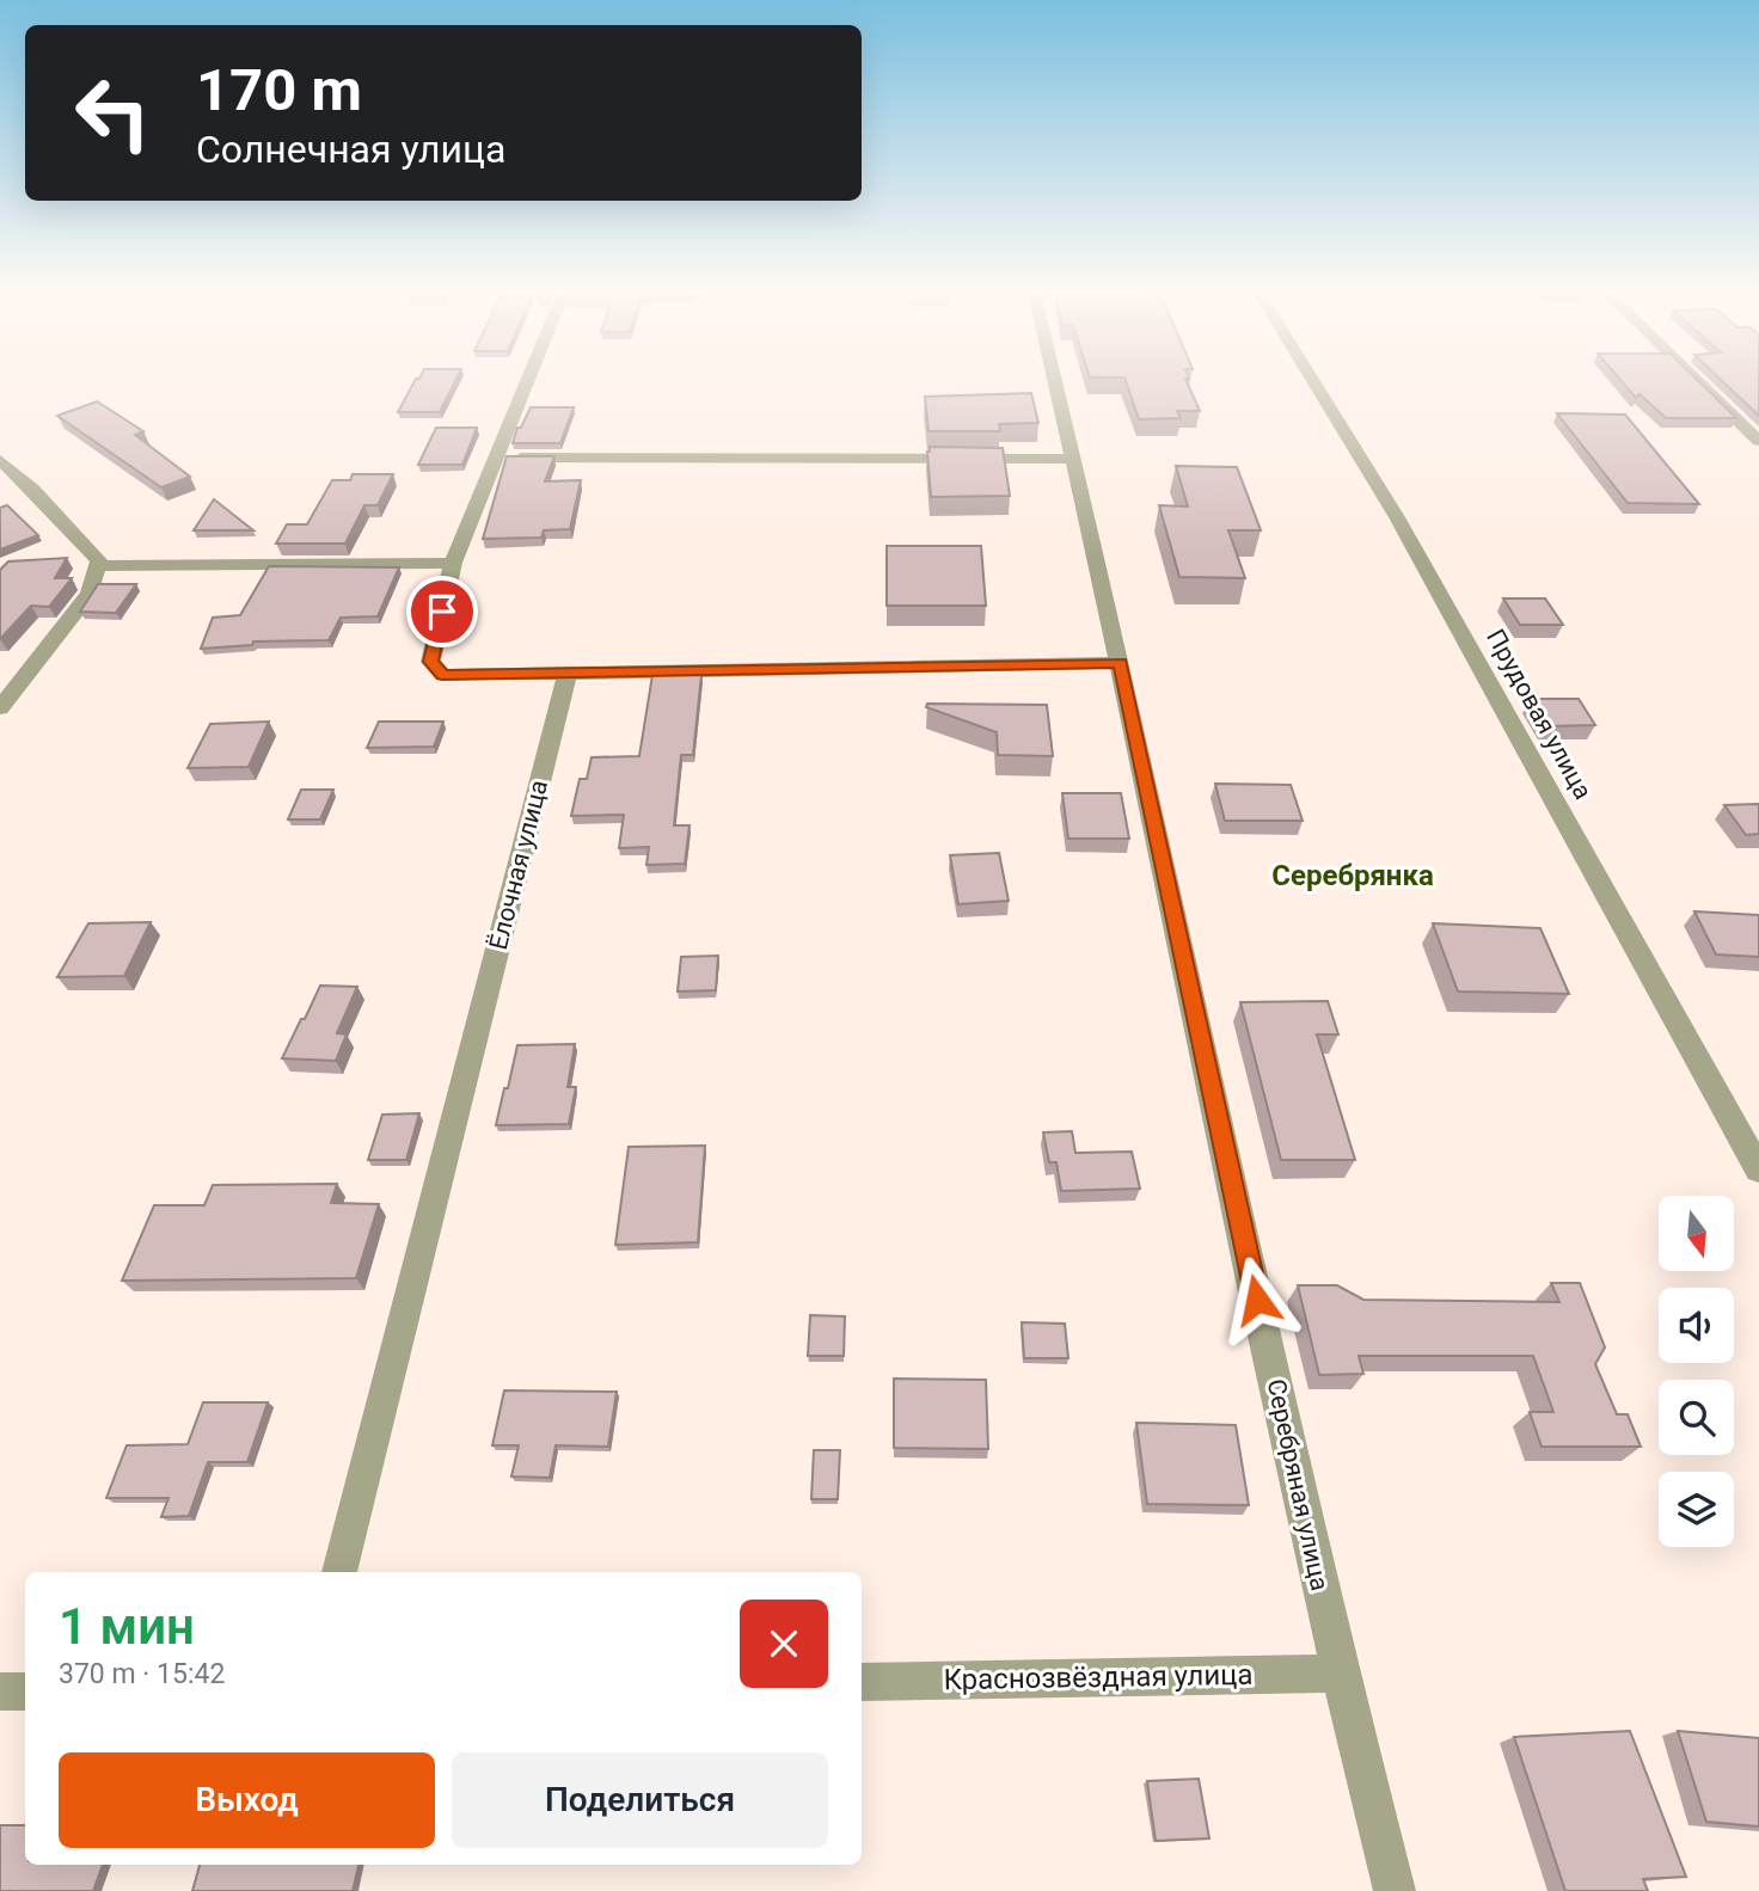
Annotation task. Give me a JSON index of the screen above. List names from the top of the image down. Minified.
{"streets":{"street":["Прудовая улица","Ёлочная улица","Серебряная улица","Краснозвёздная улица"]},"crossings":[["Серебряная улица","Краснозвёздная улица"]],"districts":["Серебрянка"],"north":"bottom","page":{"turn":["170 m","Солнечная улица"],"heading":["1 мин","370 m · 15:42"],"buttons":["Выход","Поделиться"]}}
